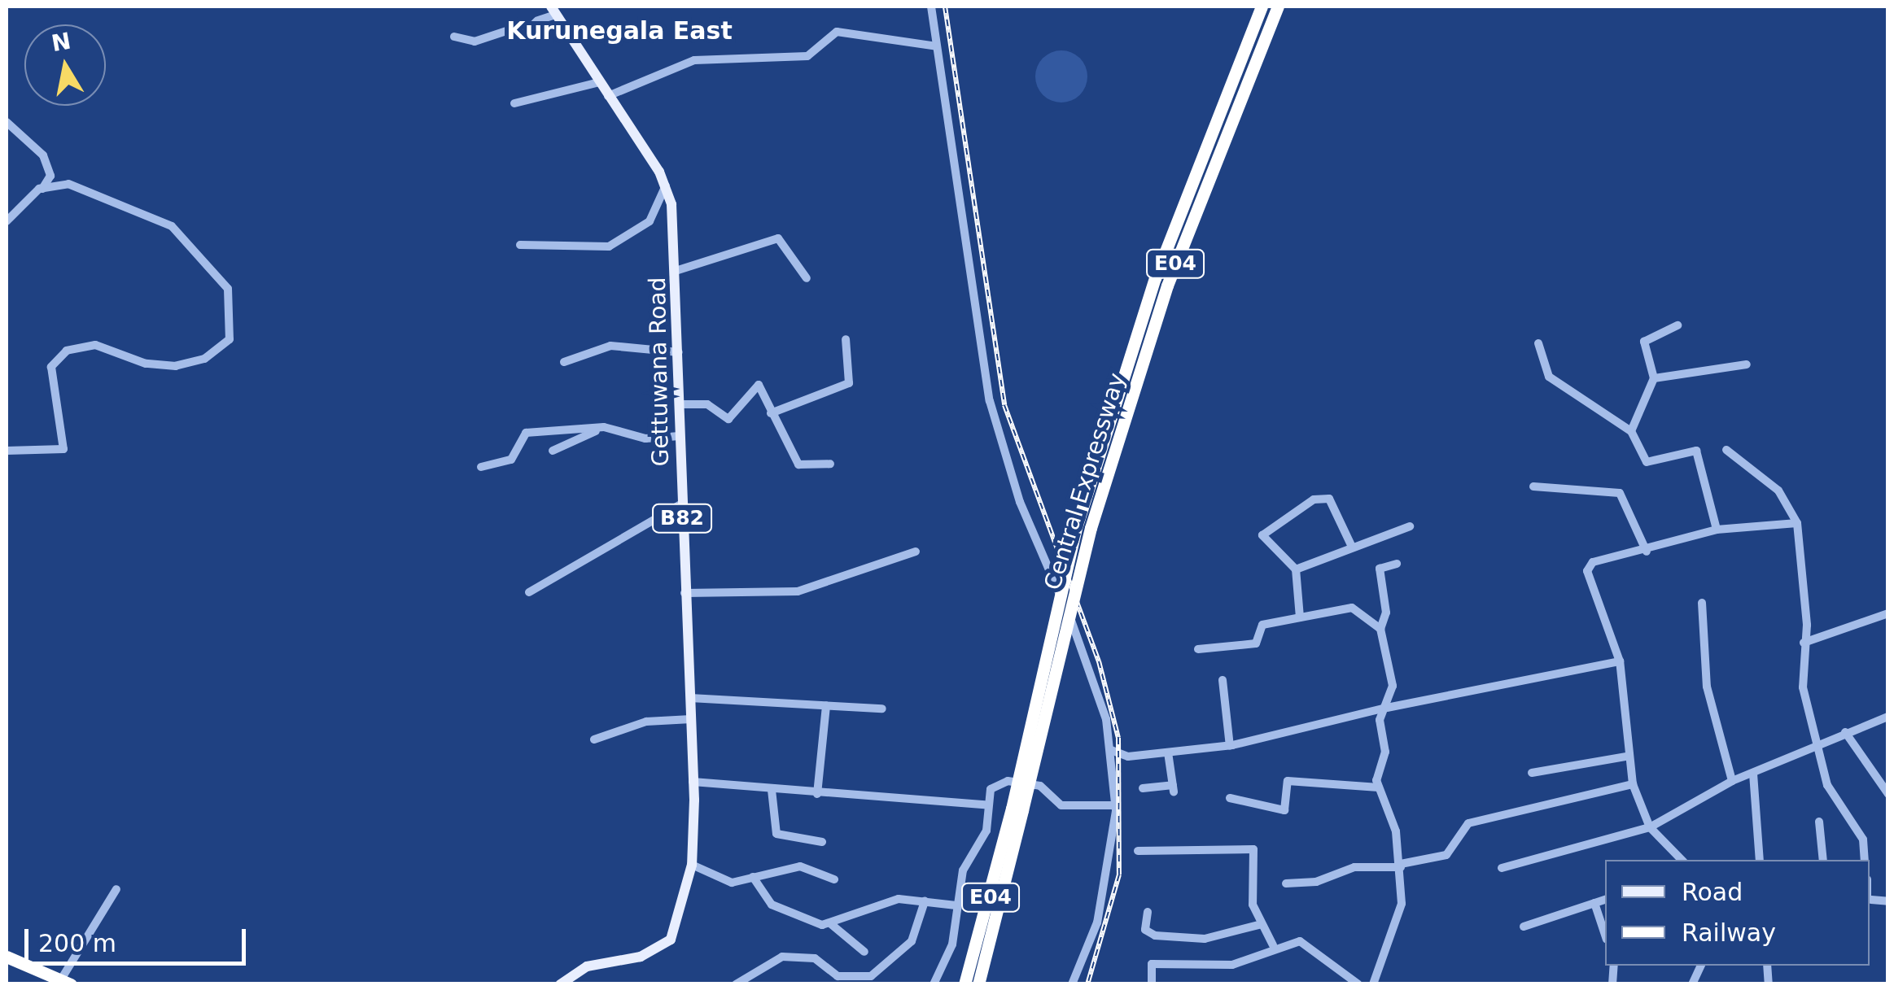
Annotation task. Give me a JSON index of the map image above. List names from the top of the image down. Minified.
{"streets":{"highway":["E04","Central Expressway"],"main road":["Gettuwana Road","B82"]},"districts":["Kurunegala East"],"legend":["Road","Railway"],"scale_bar":"200 m","north":"top"}
